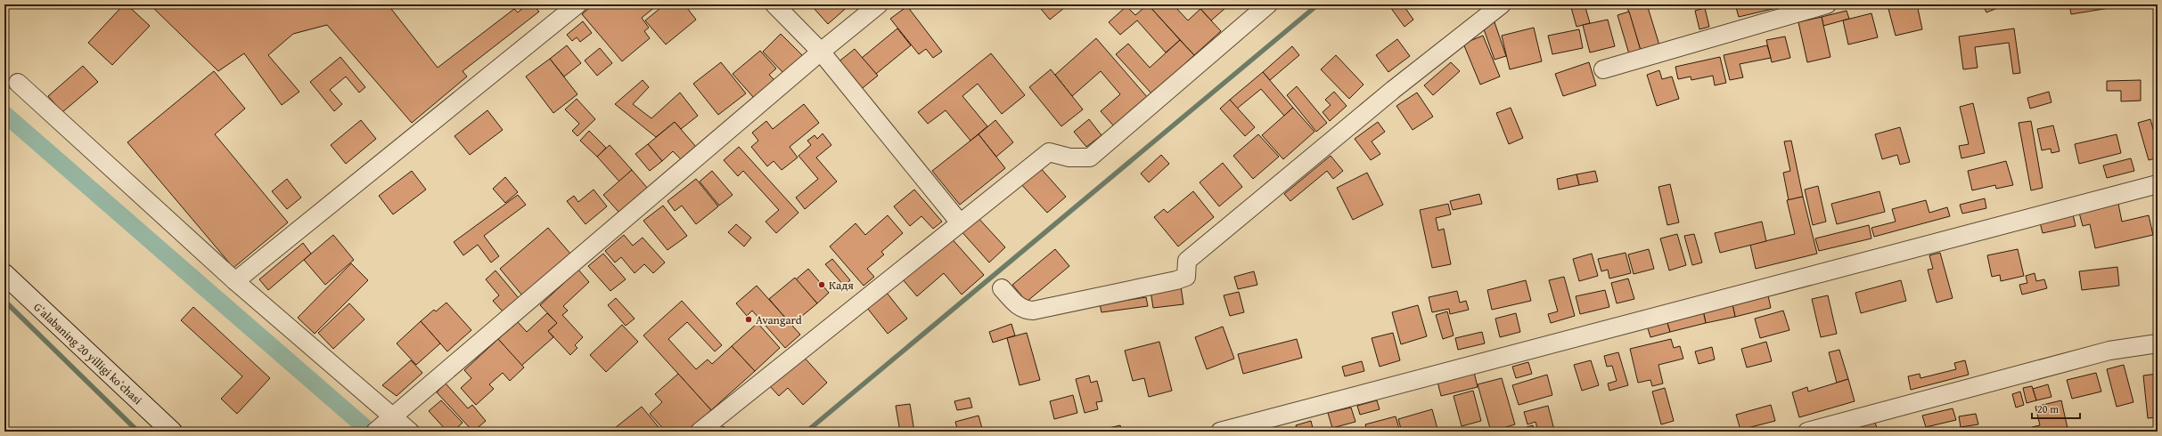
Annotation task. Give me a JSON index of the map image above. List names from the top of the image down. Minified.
{"streets":{"main road":["Gʻalabaning 20 yilligi koʻchasi"]},"places":["Кадя","Avangard"],"scale_bar":"20 m"}
